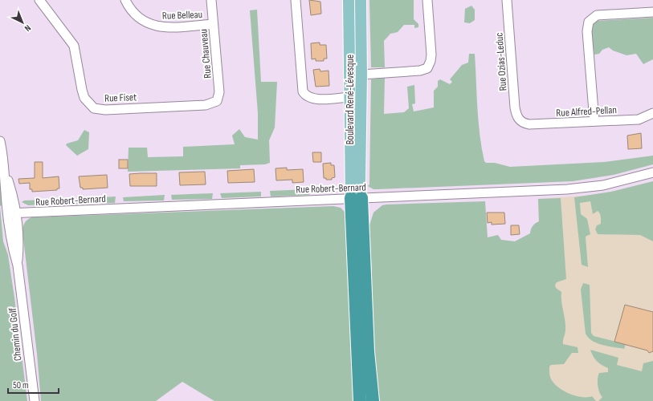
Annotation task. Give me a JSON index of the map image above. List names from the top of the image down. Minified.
{"streets":{"main road":["Boulevard René-Lévesque"],"street":["Rue Belleau","Rue Chauveau","Rue Ozias-Leduc","Rue Fiset","Rue Alfred-Pellan","Rue Robert-Bernard","Chemin du Golf"]},"crossings":[["Rue Belleau","Rue Chauveau"],["Rue Chauveau","Rue Fiset"],["Rue Ozias-Leduc","Rue Alfred-Pellan"],["Boulevard René-Lévesque","Rue Robert-Bernard"],["Rue Robert-Bernard","Chemin du Golf"]],"scale_bar":"50 m","north":"bottom right"}
